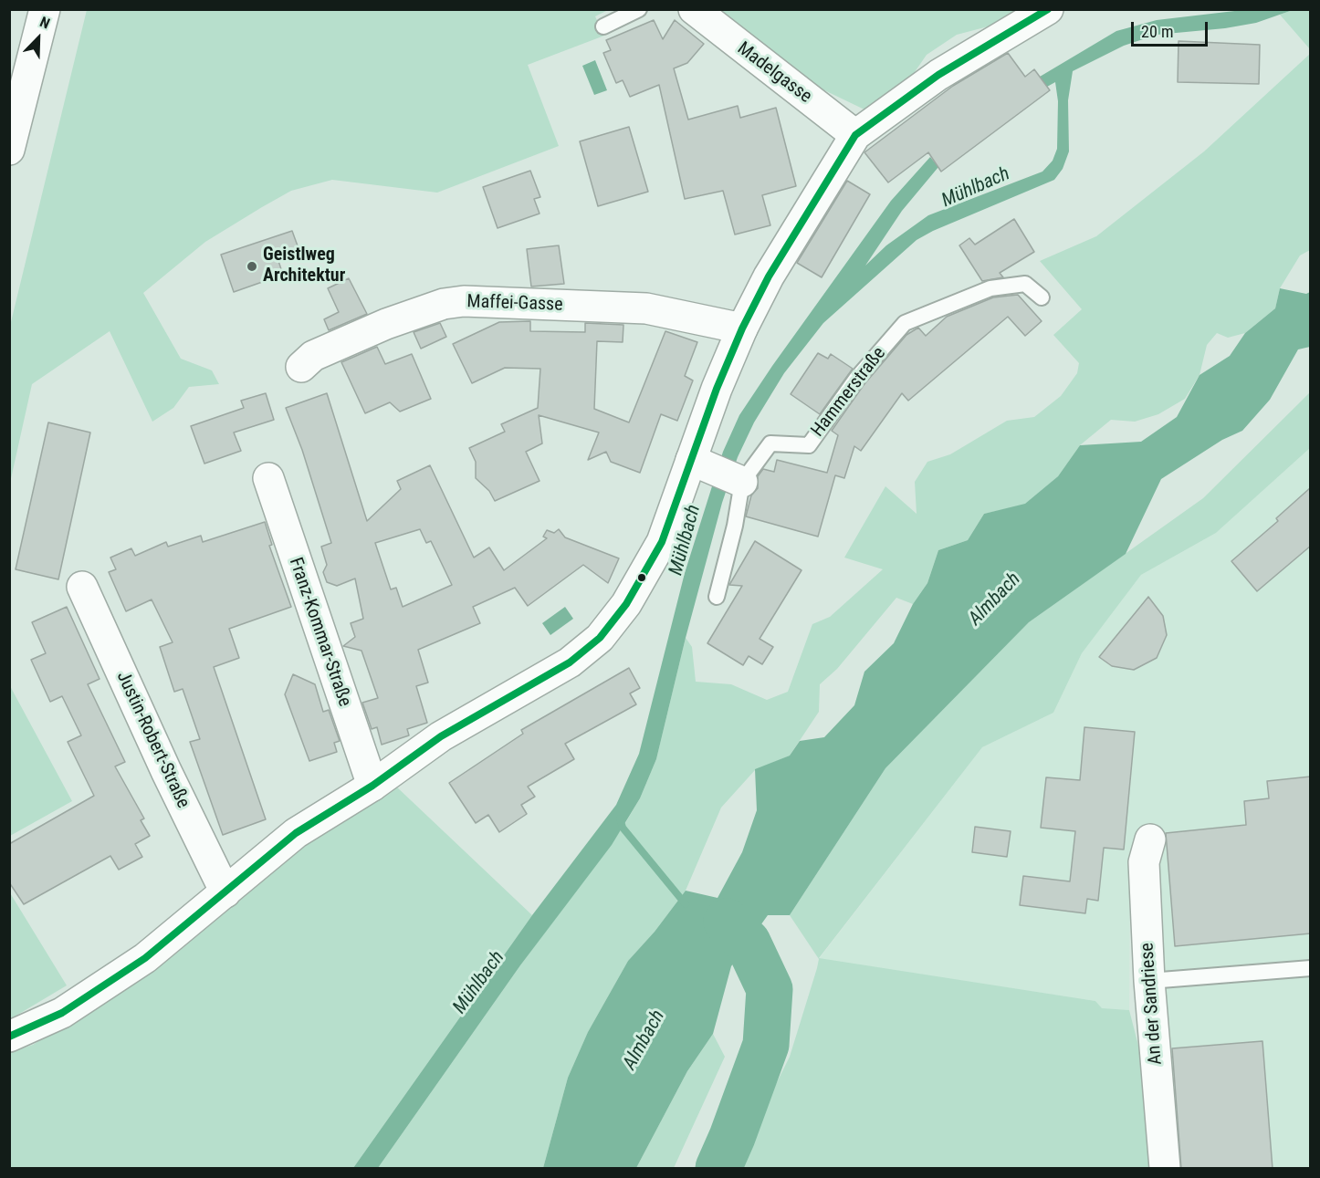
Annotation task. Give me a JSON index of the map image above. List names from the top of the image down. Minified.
{"streets":{"main road":["Madelgasse","Maffei-Gasse","Franz-Kommar-Straße","Justin-Robert-Straße","An der Sandriese"],"lane":["Hammerstraße"]},"water":["Mühlbach","Almbach"],"places":["Geistlweg Architektur"],"scale_bar":"20 m","north":"top right"}
